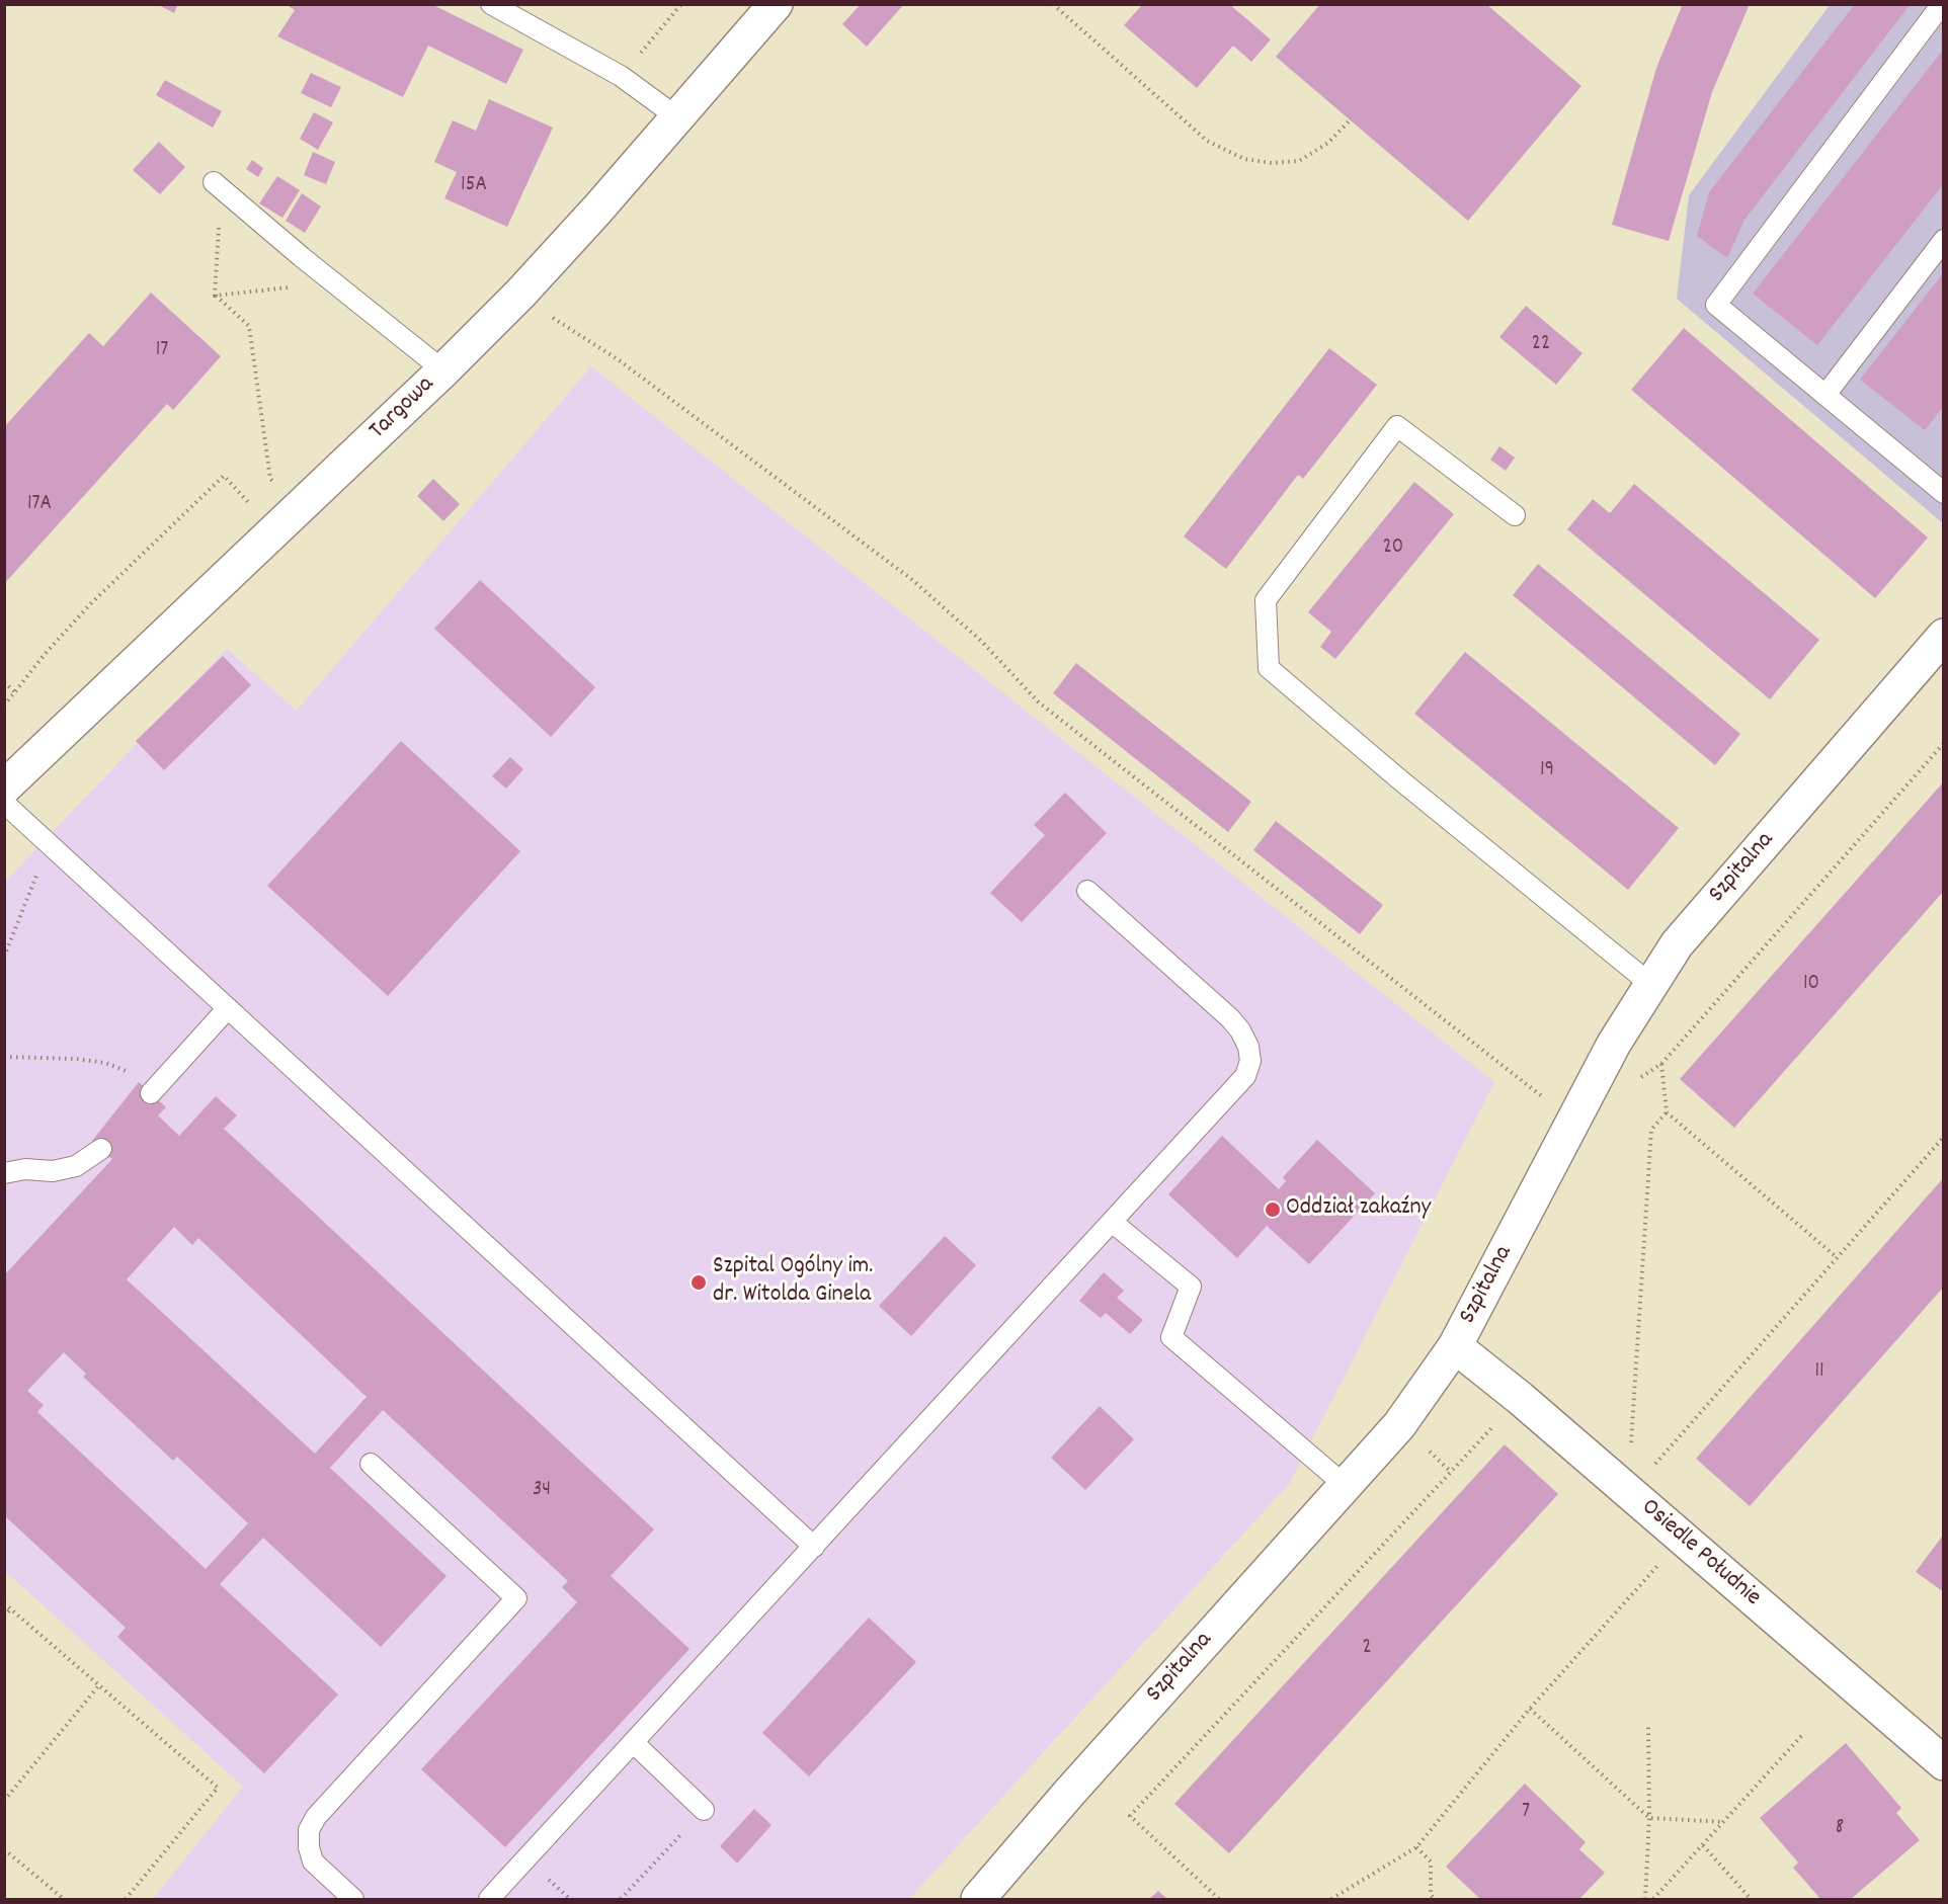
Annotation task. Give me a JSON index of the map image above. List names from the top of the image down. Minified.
{"streets":{"street":["Targowa","Szpitalna","Osiedle Południe"]},"crossings":[["Szpitalna","Osiedle Południe"]],"places":["Oddział zakaźny","Szpital Ogólny im. dr. Witolda Ginela"],"house_numbers":["15A","22","17","17A","20","19","10","11","34","2","7","8"]}
